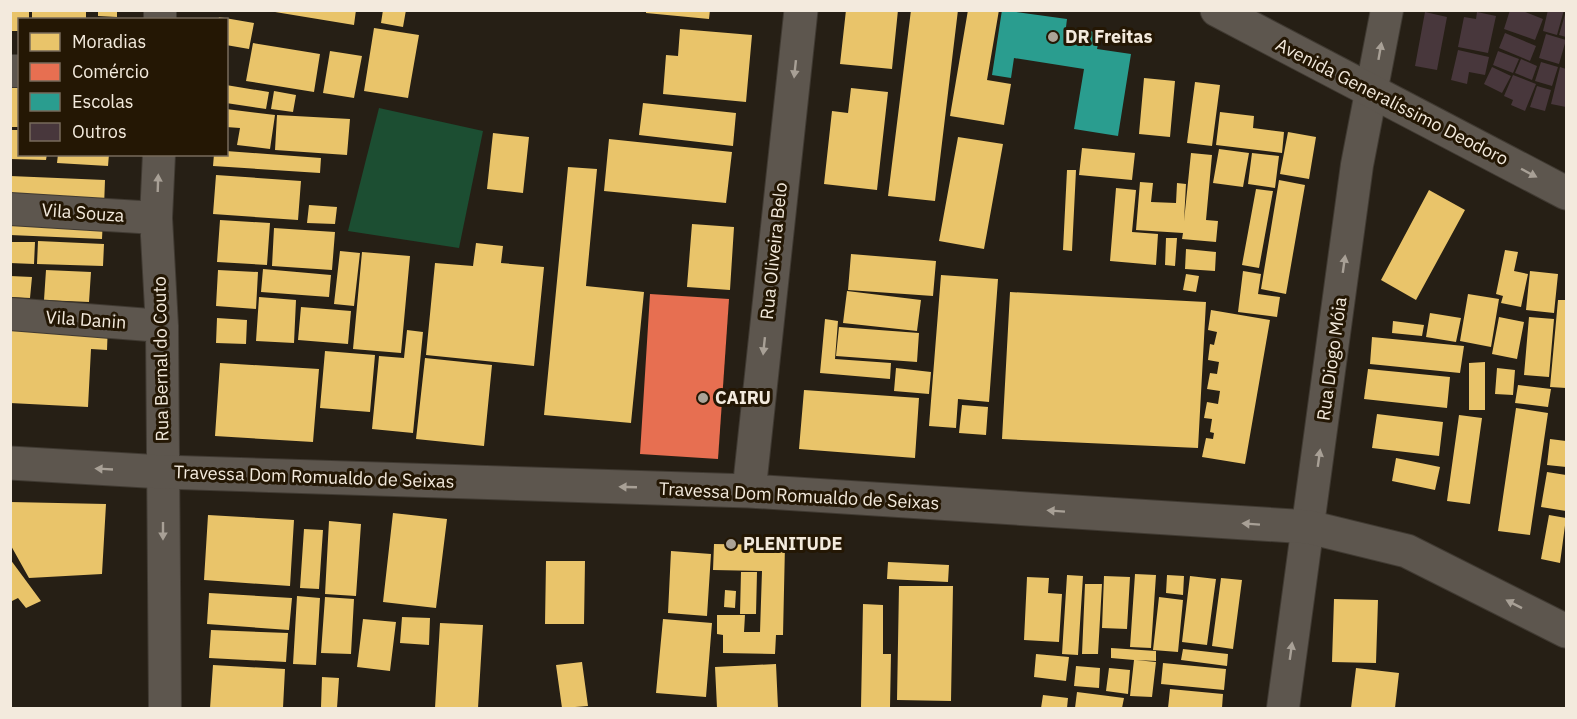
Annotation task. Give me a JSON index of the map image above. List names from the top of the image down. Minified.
{"streets":{"street":["Avenida Generalíssimo Deodoro","Vila Souza","Rua Oliveira Belo","Vila Danin","Rua Bernal do Couto","Rua Diogo Móia","Travessa Dom Romualdo de Seixas"]},"crossings":[["Avenida Generalíssimo Deodoro","Rua Diogo Móia"],["Vila Souza","Rua Bernal do Couto"],["Rua Oliveira Belo","Travessa Dom Romualdo de Seixas"],["Vila Danin","Rua Bernal do Couto"],["Rua Bernal do Couto","Travessa Dom Romualdo de Seixas"],["Rua Diogo Móia","Travessa Dom Romualdo de Seixas"]],"one_way":["Avenida Generalíssimo Deodoro","Rua Oliveira Belo","Rua Diogo Móia","Travessa Dom Romualdo de Seixas"],"places":["DR Freitas","CAIRU","PLENITUDE"],"legend":["Moradias","Comércio","Escolas","Outros"]}
